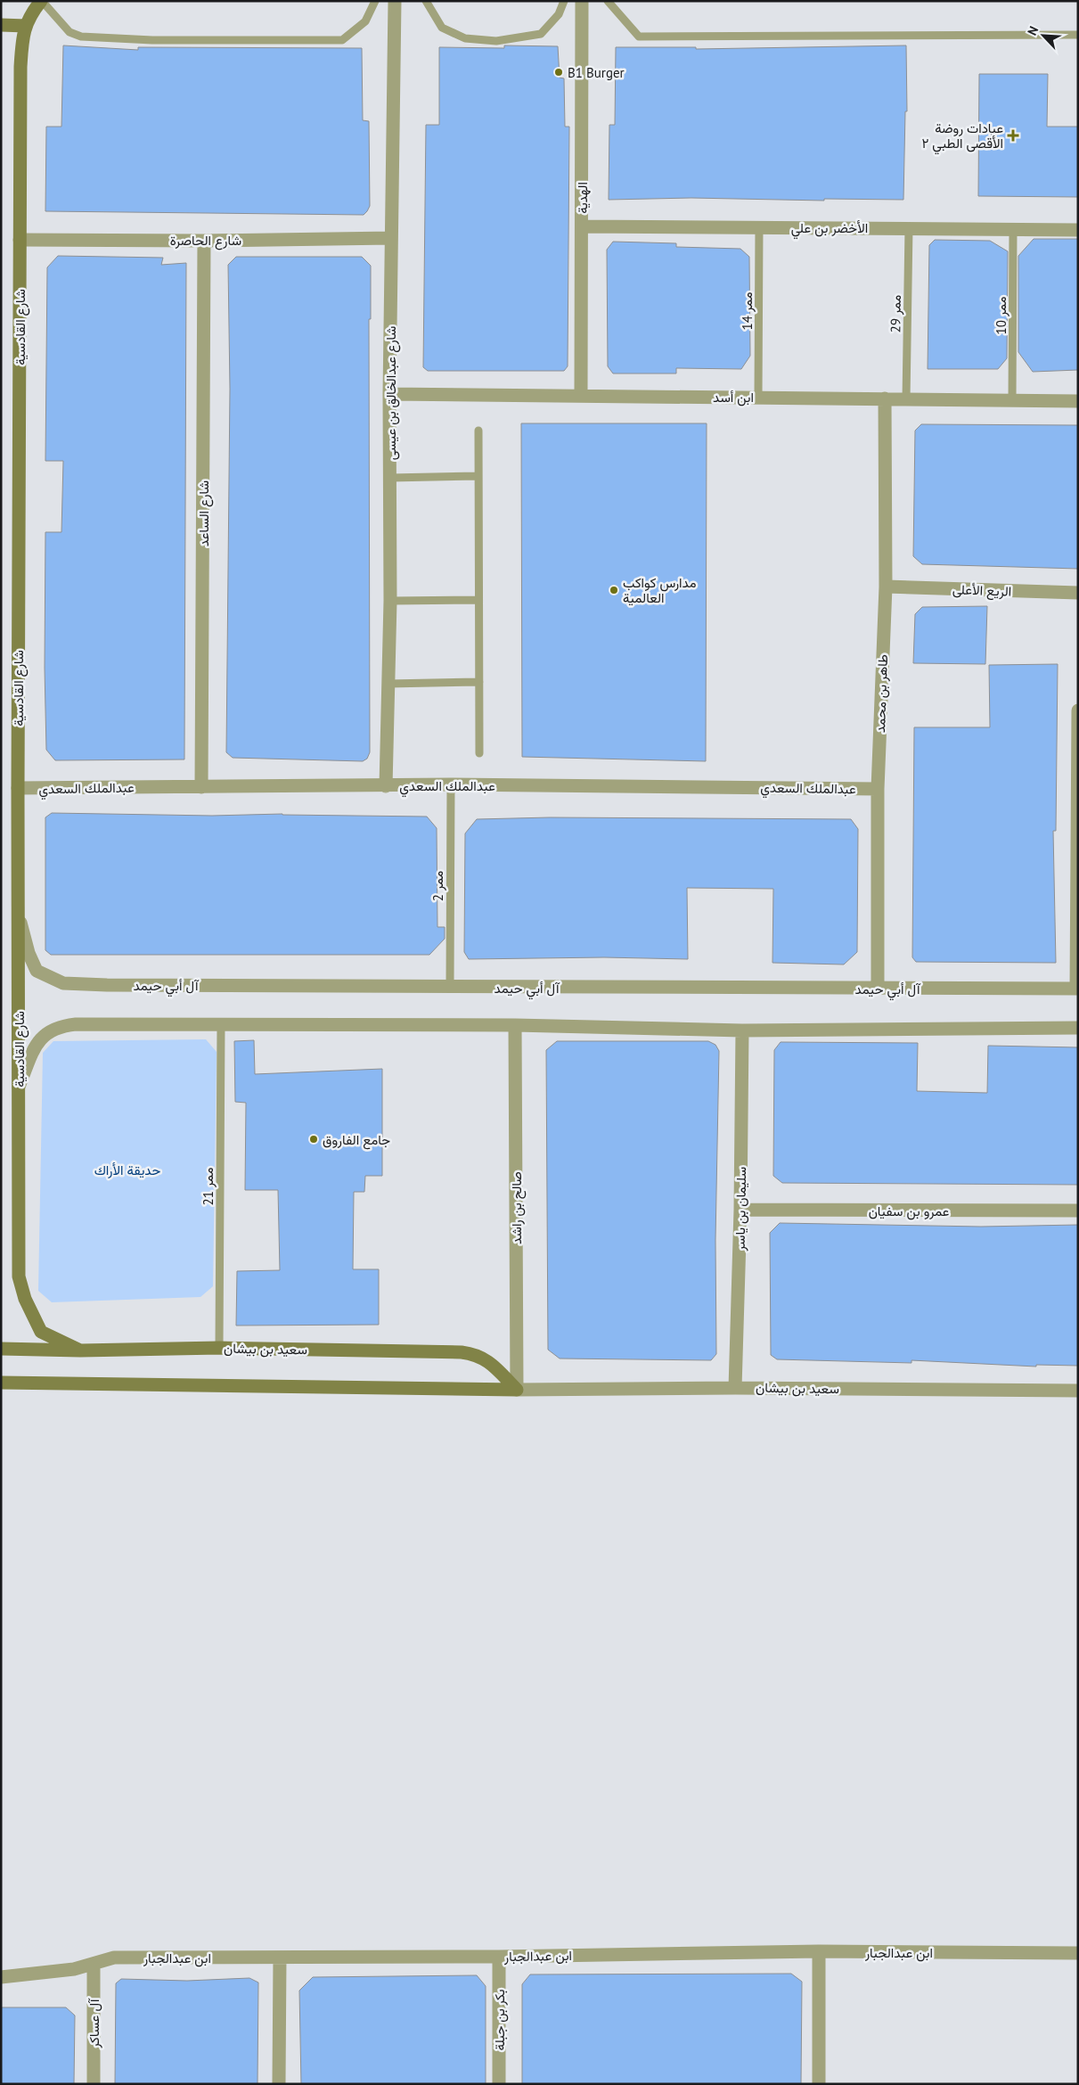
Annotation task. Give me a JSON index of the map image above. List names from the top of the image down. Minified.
{"streets":{"street":["الهدية","الأخضر بن علي","شارع الحاصرة","شارع القادسية","شارع عبدالخالق بن عيسى","ابن أسد","شارع الساعد","الريع الأعلى","طاهر بن محمد","عبدالملك السعدي","آل أبي حيمد","صالح بن راشد","سليمان بن ياسر","عمرو بن سفيان","سعيد بن بيشان","ابن عبدالجبار","بكر بن جبلة","آل عساكر"],"lane":["ممر 14","ممر 29","ممر 10","ممر 2","ممر 21"]},"crossings":[["الهدية","الأخضر بن علي"],["الهدية","ابن أسد"],["الأخضر بن علي","ممر 14"],["الأخضر بن علي","ممر 29"],["الأخضر بن علي","ممر 10"],["شارع الحاصرة","شارع القادسية"],["شارع الحاصرة","شارع عبدالخالق بن عيسى"],["شارع الحاصرة","شارع الساعد"],["ممر 14","ابن أسد"],["ممر 29","ابن أسد"],["ممر 10","ابن أسد"],["شارع القادسية","عبدالملك السعدي"],["شارع القادسية","آل أبي حيمد"],["شارع القادسية","سعيد بن بيشان"],["شارع عبدالخالق بن عيسى","ابن أسد"],["شارع عبدالخالق بن عيسى","عبدالملك السعدي"],["ابن أسد","طاهر بن محمد"],["شارع الساعد","عبدالملك السعدي"],["الريع الأعلى","طاهر بن محمد"],["طاهر بن محمد","عبدالملك السعدي"],["طاهر بن محمد","آل أبي حيمد"],["عبدالملك السعدي","ممر 2"],["ممر 2","آل أبي حيمد"],["ممر 21","سعيد بن بيشان"],["صالح بن راشد","سعيد بن بيشان"],["سليمان بن ياسر","عمرو بن سفيان"],["سليمان بن ياسر","سعيد بن بيشان"],["ابن عبدالجبار","بكر بن جبلة"],["ابن عبدالجبار","آل عساكر"]],"parks":["حديقة الأراك"],"places":{"other":["B1 Burger","مدارس كواكب العالمية","جامع الفاروق"],"health":["عيادات روضة الأقصى الطبي ٢"]},"north":"top left"}
